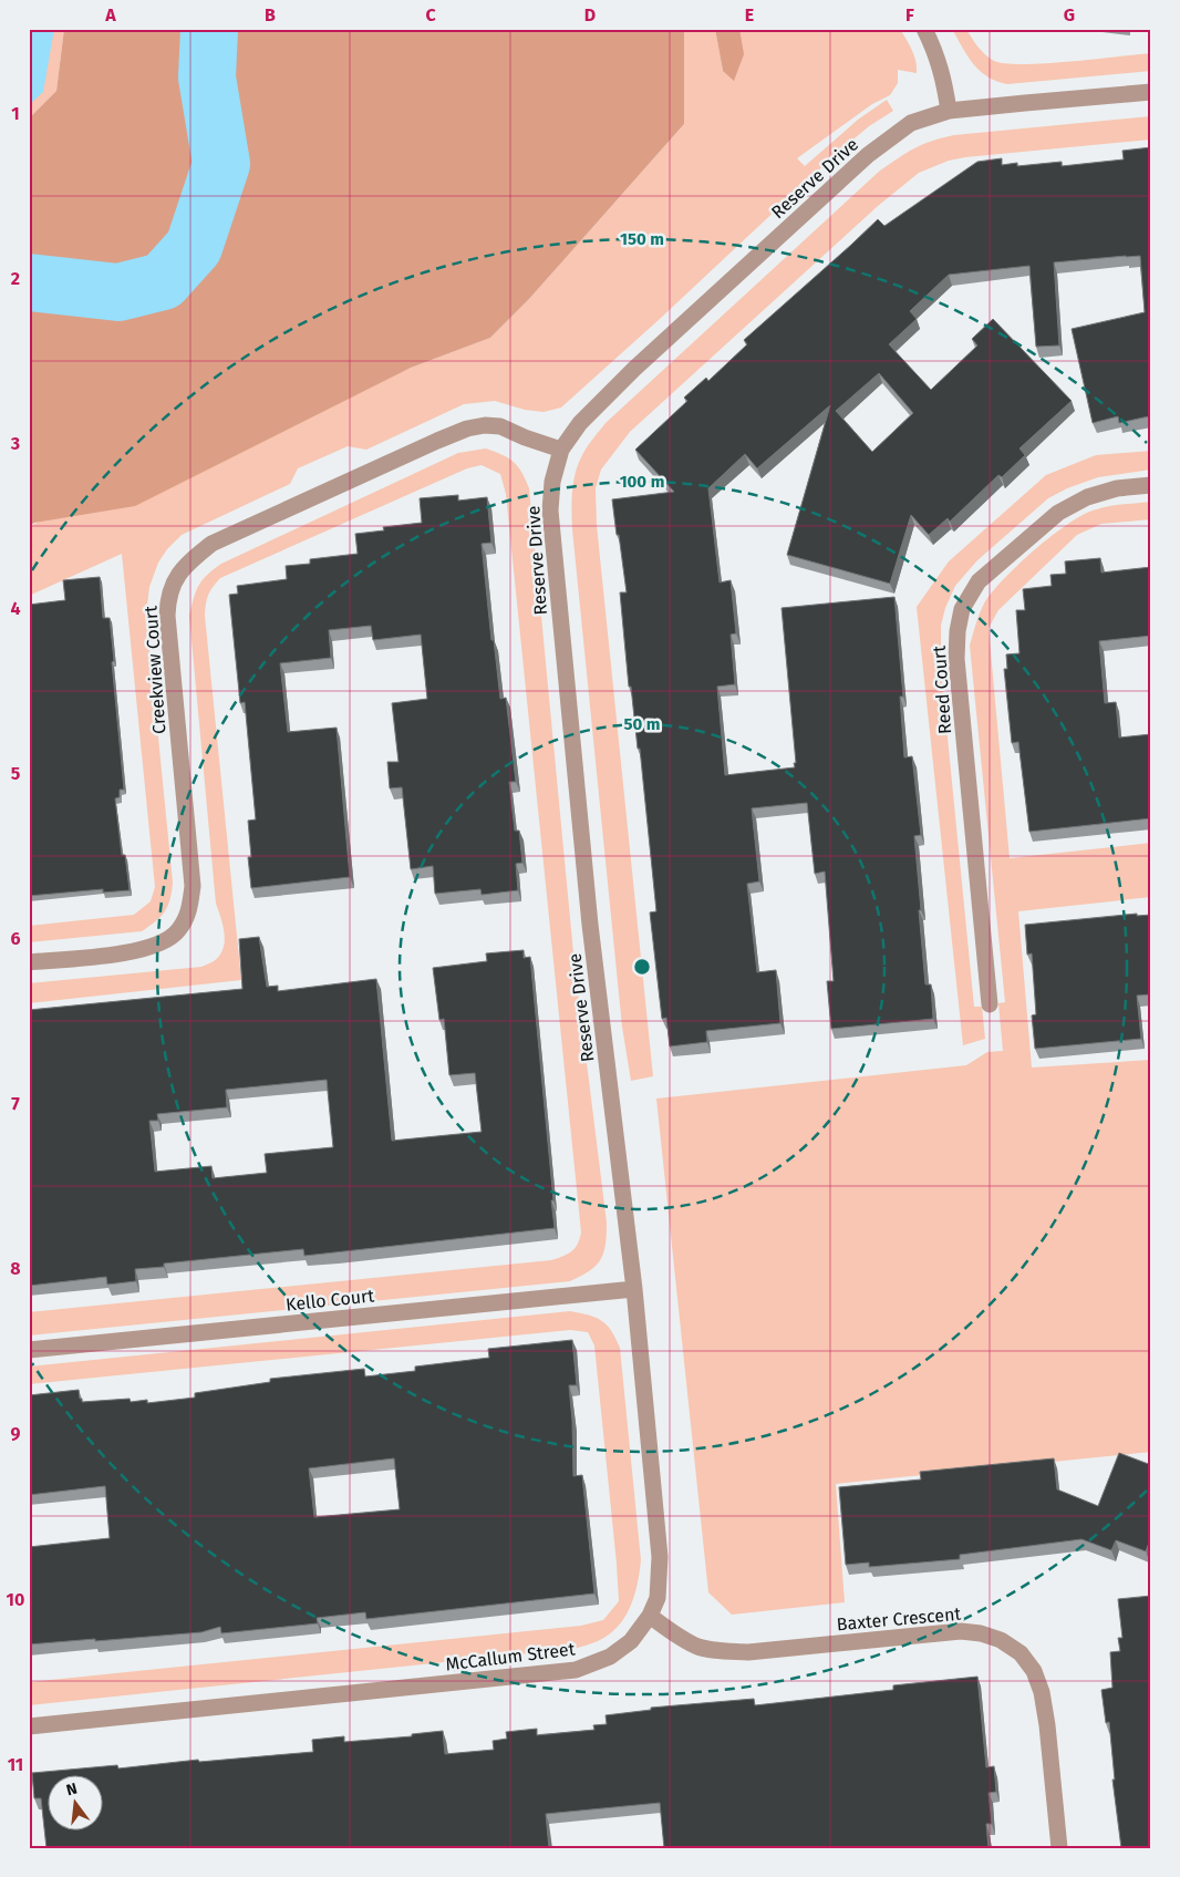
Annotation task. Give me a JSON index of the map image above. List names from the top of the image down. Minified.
{"streets":{"street":["Reserve Drive","Creekview Court","Reed Court","Kello Court","Baxter Crescent","McCallum Street"]},"crossings":[["Reserve Drive","Creekview Court"],["Reserve Drive","Kello Court"],["Reserve Drive","McCallum Street"],["Kello Court","McCallum Street"],["Baxter Crescent","McCallum Street"]],"north":"top","grid":{"columns":["A","B","C","D","E","F","G"],"rows":["1","2","3","4","5","6","7","8","9","10","11"]},"rings":["150 m","100 m","50 m"]}
